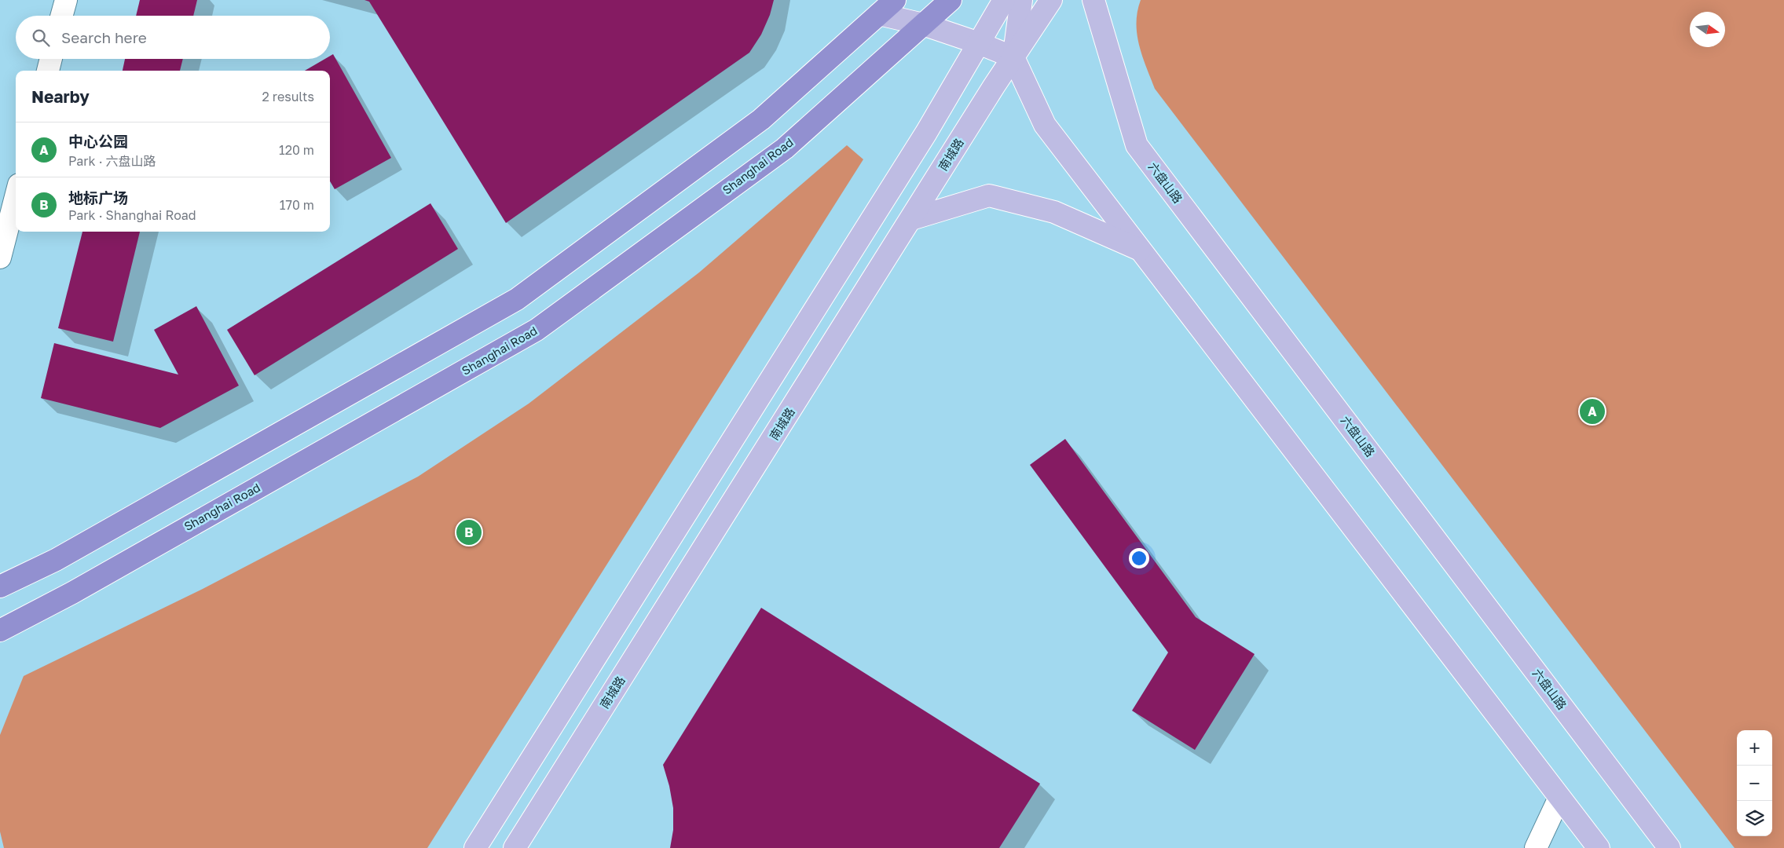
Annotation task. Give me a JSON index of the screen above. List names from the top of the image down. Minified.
{"streets":{"highway":["Shanghai Road"],"main road":["南城路","六盘山路"]},"north":"right","page":{"search":"Search here","heading":["Nearby","2 results"],"list":[{"mark":"A","name":"中心公园","note":"Park · 六盘山路","value":"120 m"},{"mark":"B","name":"地标广场","note":"Park · Shanghai Road","value":"170 m"}],"pins":["A","B"],"map_buttons":["+","−"]}}
